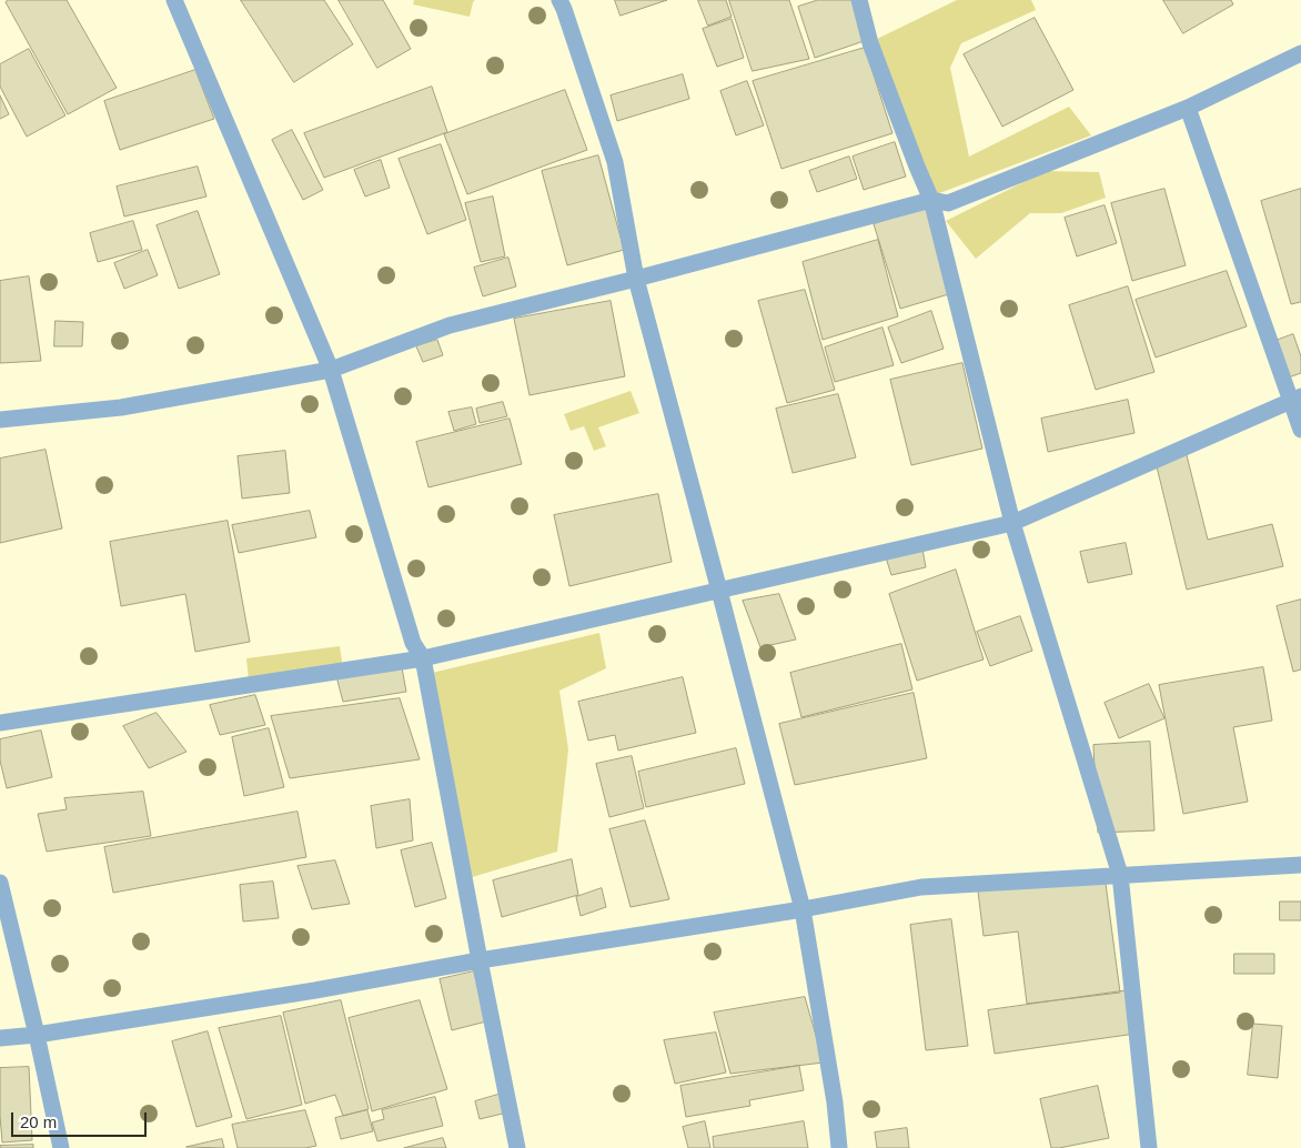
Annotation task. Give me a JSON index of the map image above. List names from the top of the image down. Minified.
{"scale_bar":"20 m"}
